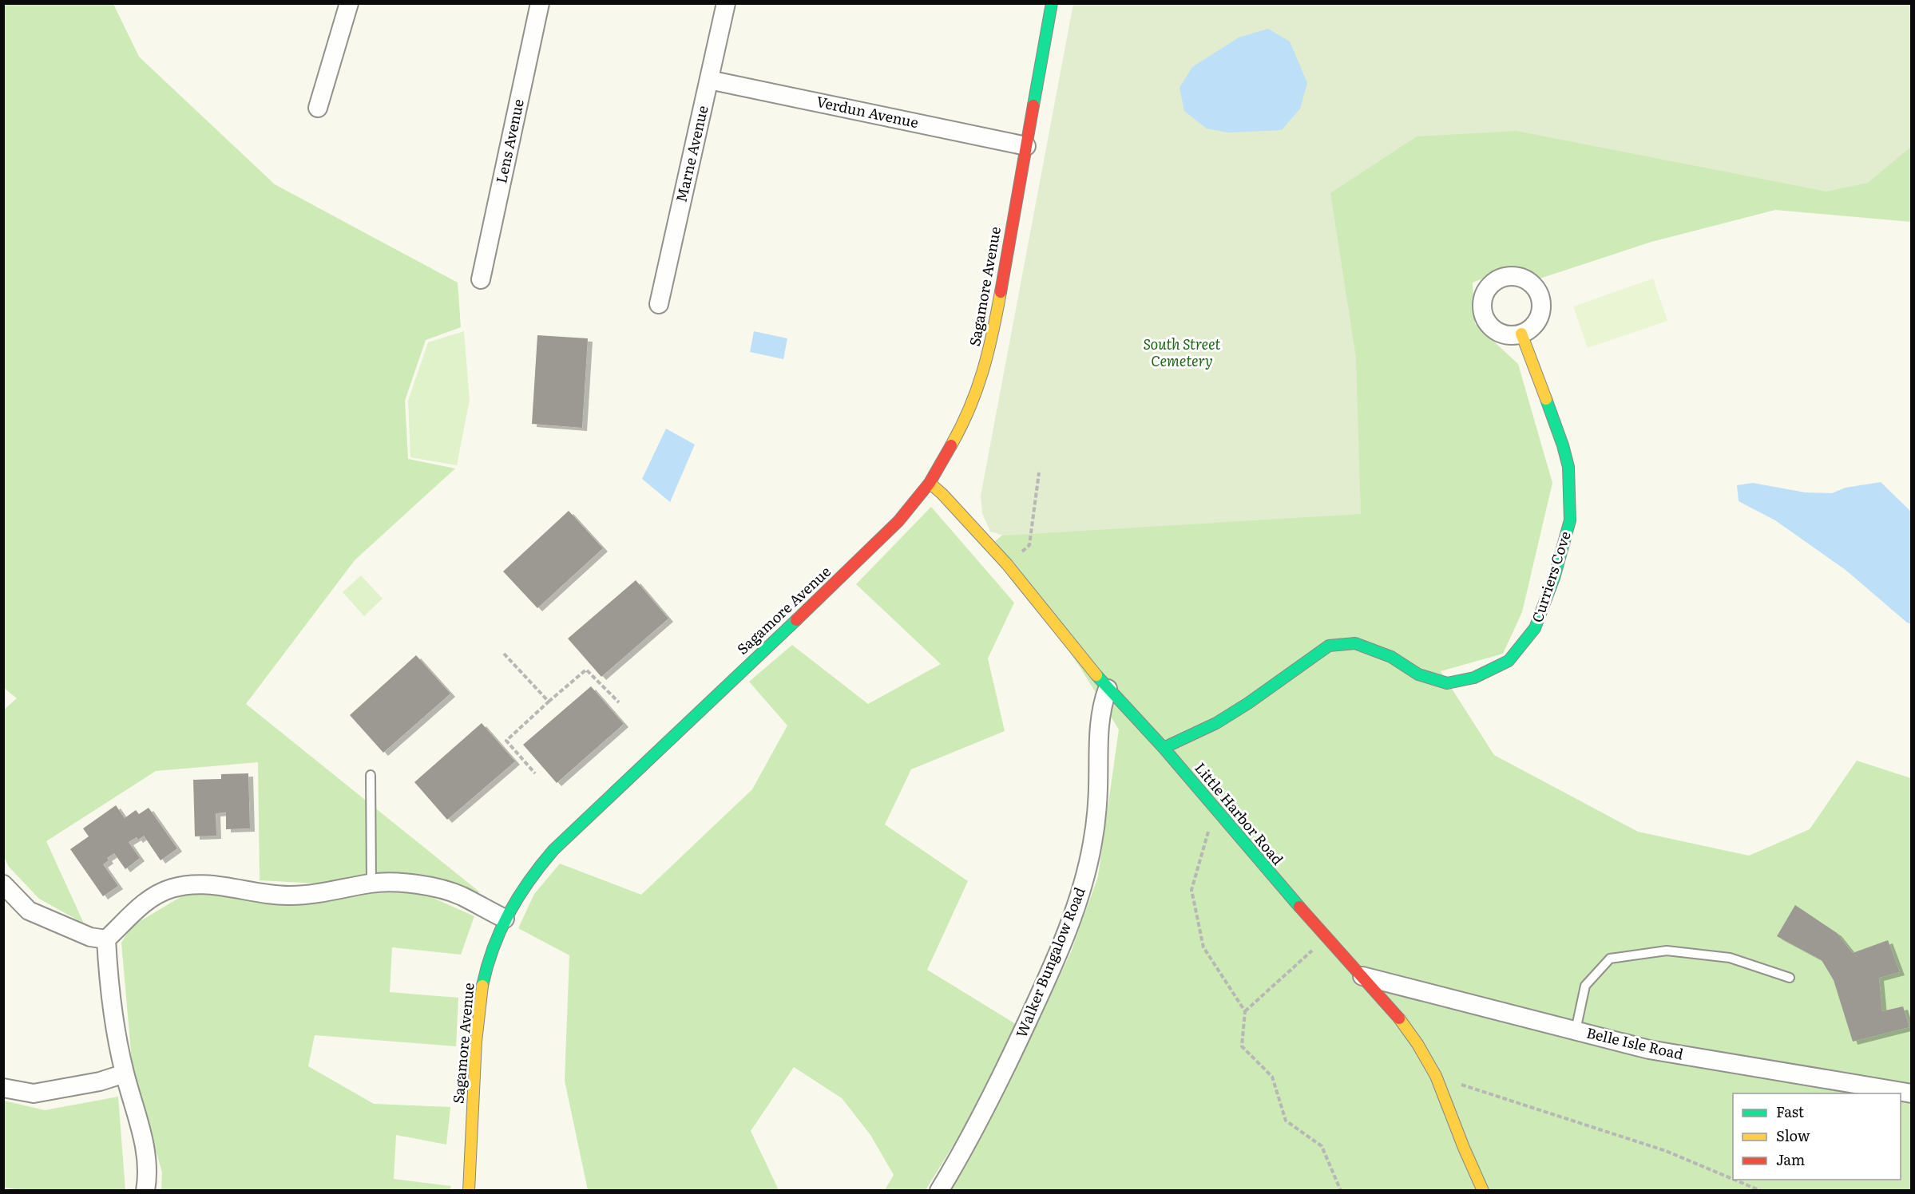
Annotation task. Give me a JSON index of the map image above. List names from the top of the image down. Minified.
{"streets":{"street":["Verdun Avenue","Lens Avenue","Marne Avenue","Sagamore Avenue","Curriers Cove","Little Harbor Road","Walker Bungalow Road","Belle Isle Road"]},"crossings":[["Verdun Avenue","Marne Avenue"],["Verdun Avenue","Sagamore Avenue"],["Sagamore Avenue","Little Harbor Road"],["Curriers Cove","Little Harbor Road"],["Little Harbor Road","Walker Bungalow Road"],["Little Harbor Road","Belle Isle Road"]],"parks":["South Street Cemetery"],"legend":["Fast","Slow","Jam"]}
